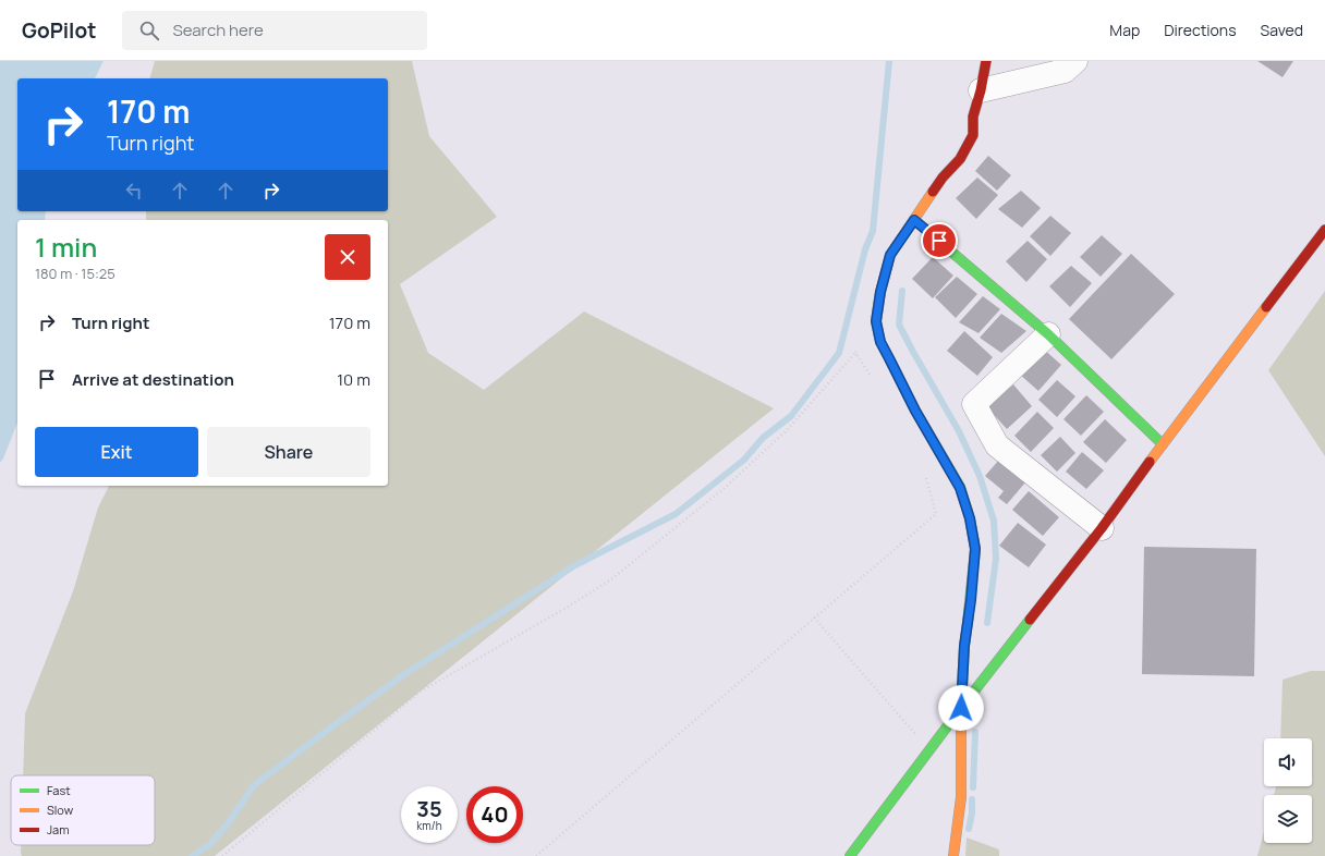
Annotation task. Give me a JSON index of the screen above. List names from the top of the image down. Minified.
{"legend":["Fast","Slow","Jam"],"page":{"header":"GoPilot","search":"Search here","nav":["Map","Directions","Saved"],"turn":["170 m","Turn right"],"heading":["1 min","180 m · 15:25"],"list":[{"name":"Turn right","value":"170 m"},{"name":"Arrive at destination","value":"10 m"}],"buttons":["Exit","Share"],"speed":"35 km/h","limit":"40"}}
